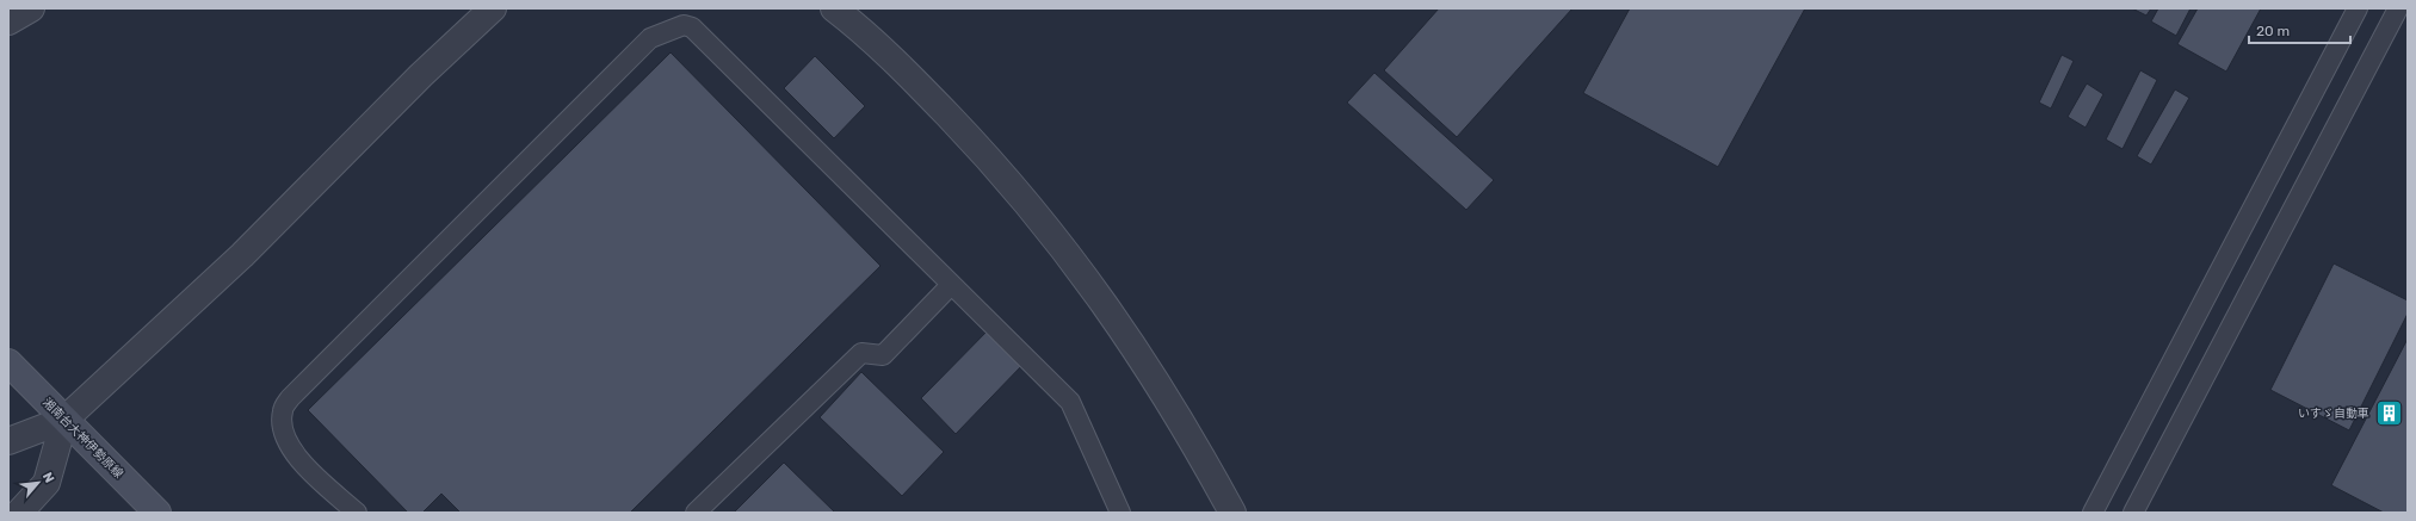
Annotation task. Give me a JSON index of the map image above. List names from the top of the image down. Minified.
{"streets":{"main road":["湘南台大神伊勢原線"]},"places":{"building":["いすゞ自動車"]},"scale_bar":"20 m","north":"top right"}
